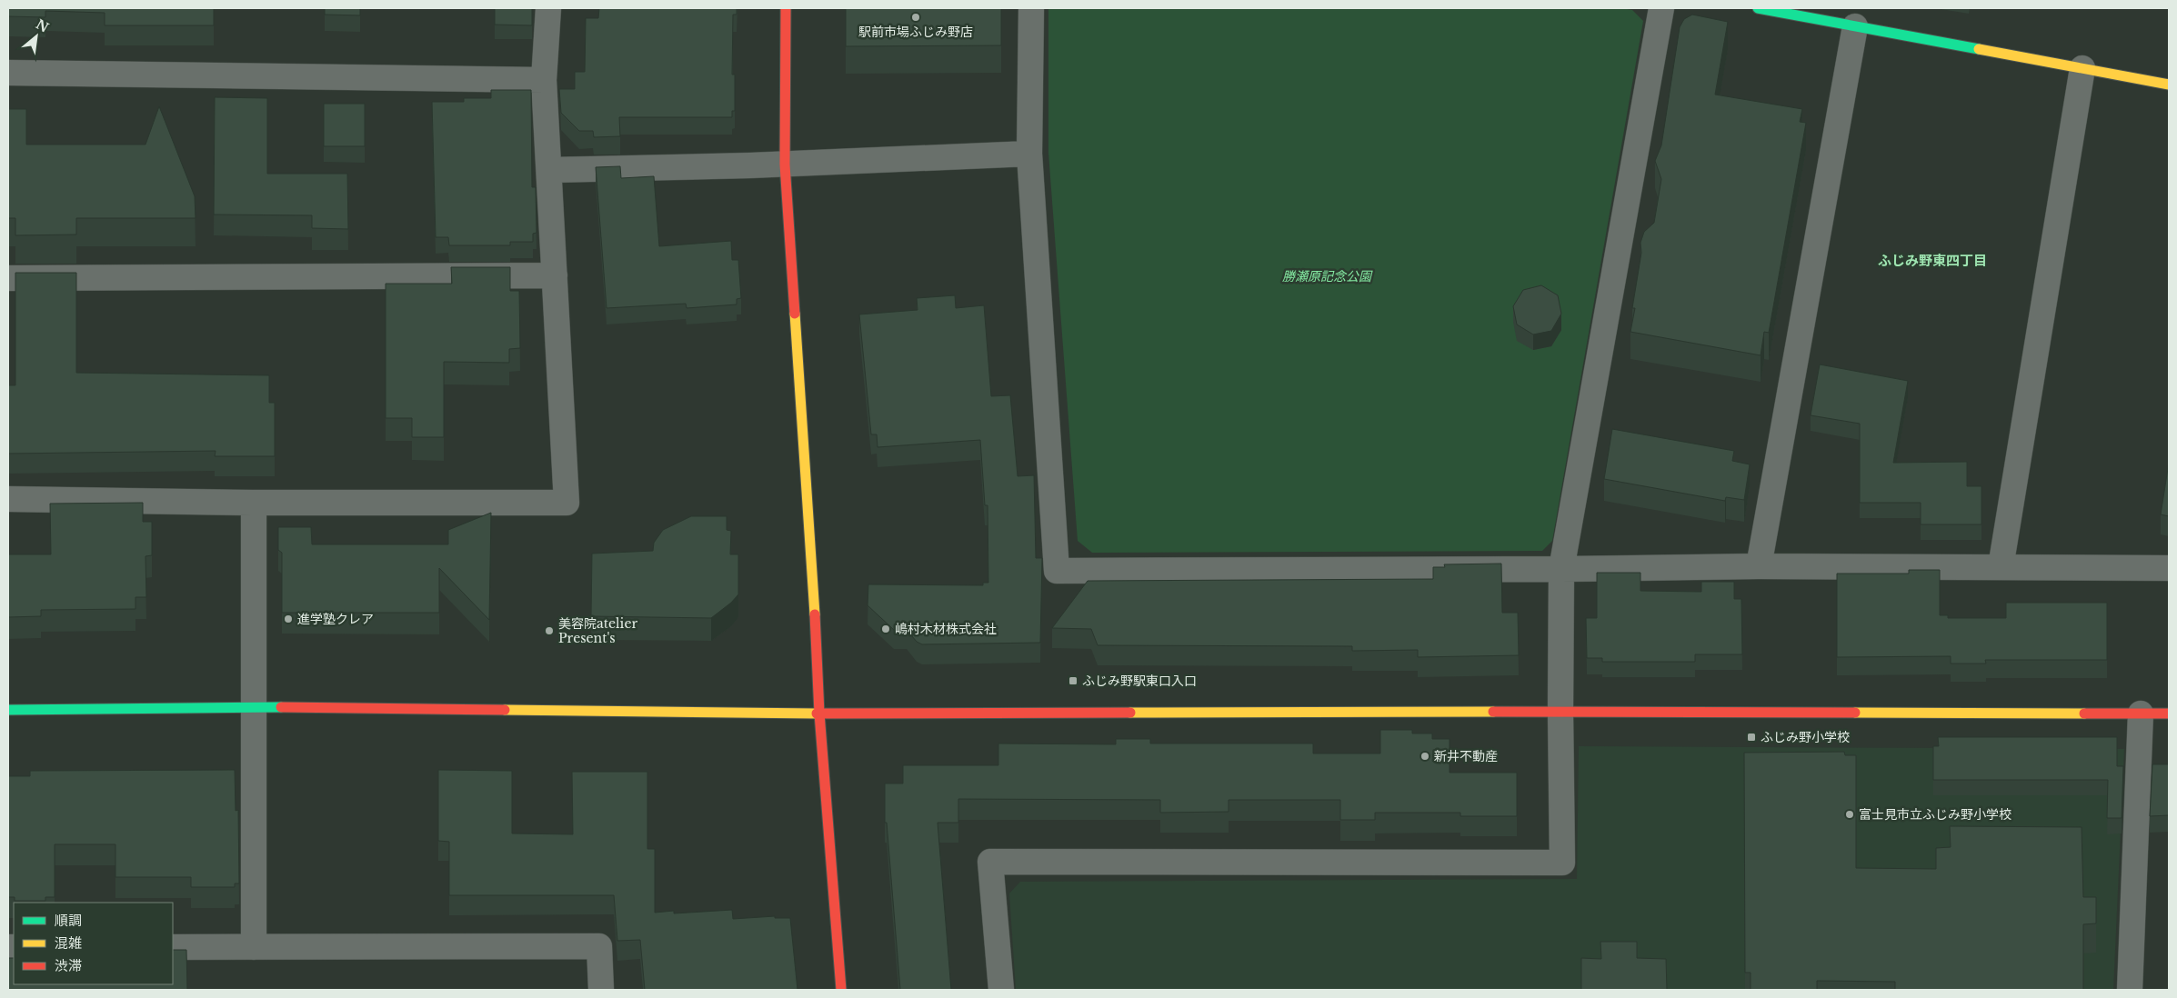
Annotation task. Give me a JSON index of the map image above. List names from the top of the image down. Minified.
{"districts":["ふじみ野東四丁目"],"parks":["勝瀬原記念公園"],"places":{"other":["駅前市場ふじみ野店","進学塾クレア","嶋村木材株式会社","美容院atelier Present's","新井不動産","富士見市立ふじみ野小学校"],"transit":["ふじみ野駅東口入口","ふじみ野小学校"]},"legend":["順調","混雑","渋滞"],"north":"top right"}
